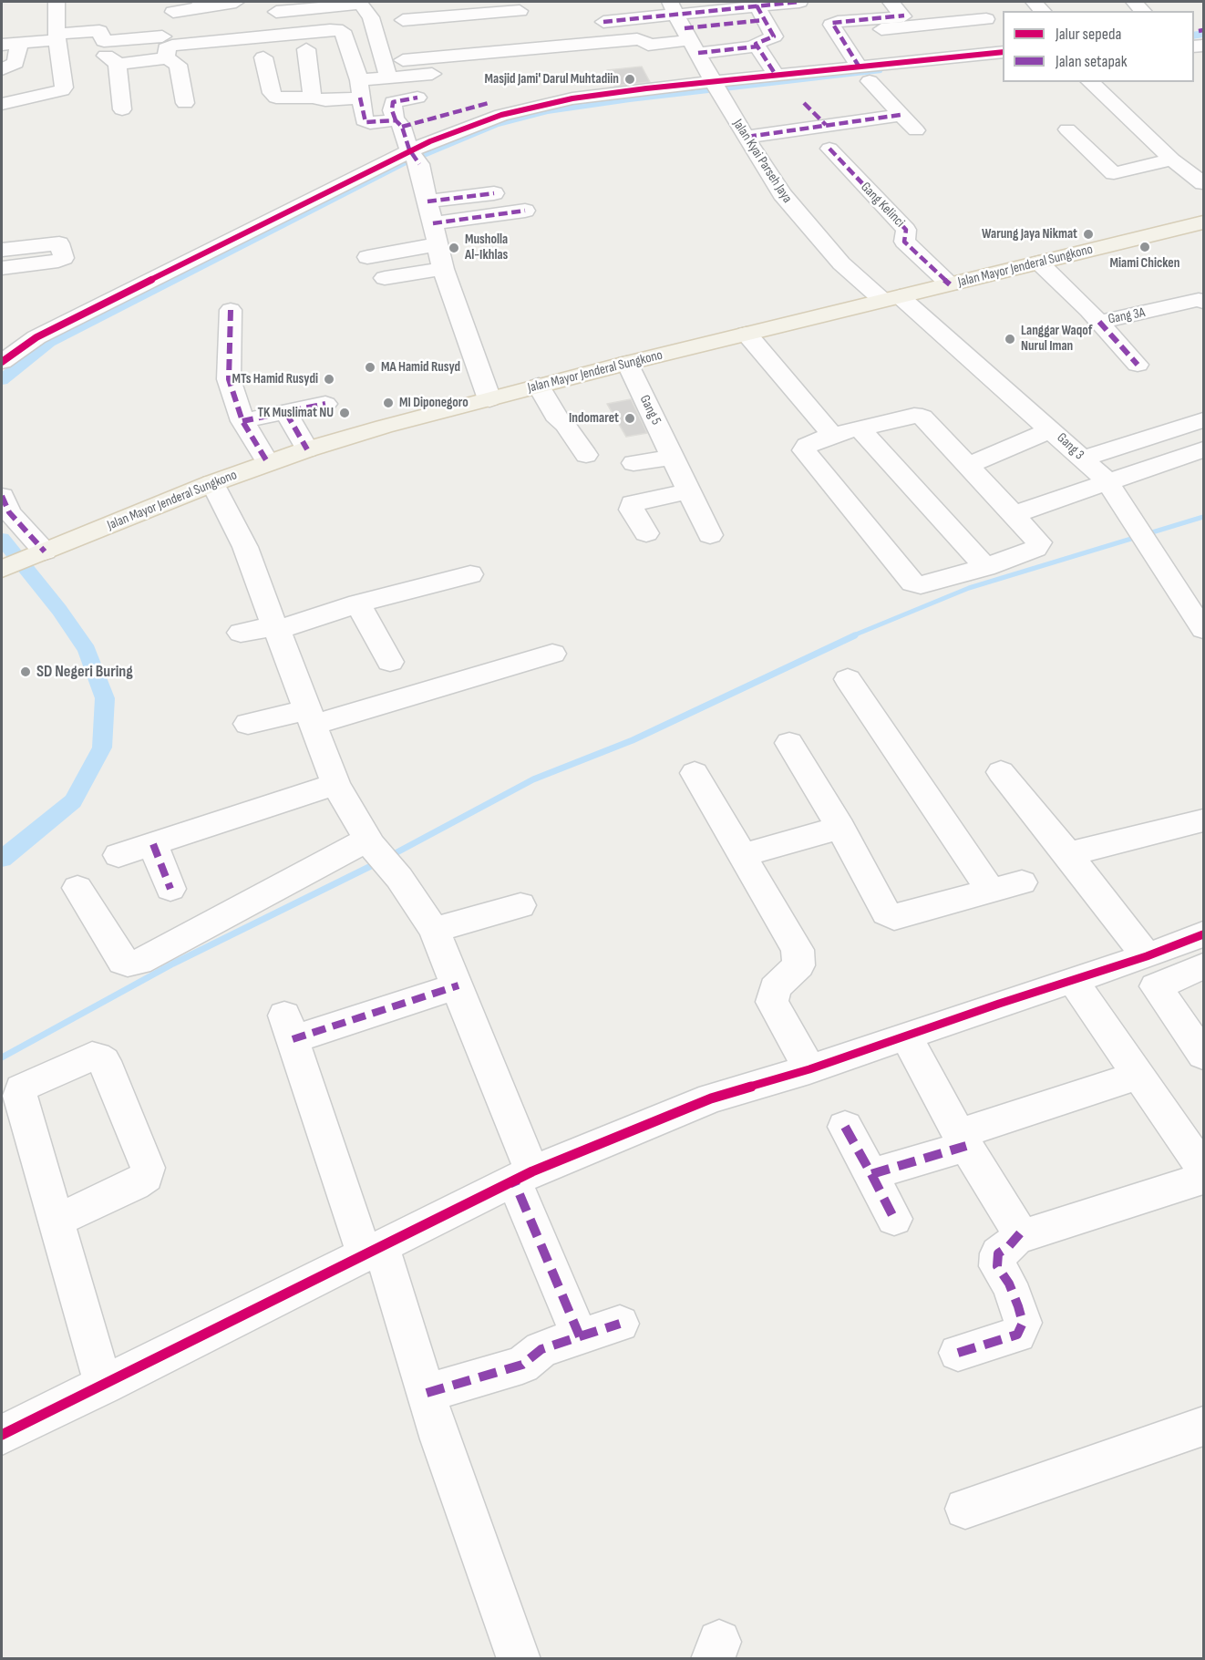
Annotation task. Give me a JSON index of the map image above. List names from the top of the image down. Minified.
{"streets":{"main road":["Jalan Mayor Jenderal Sungkono"],"street":["Jalan Kyai Parseh Jaya","Gang Kelinci","Gang 3A","Gang 5","Gang 3"]},"crossings":[["Jalan Kyai Parseh Jaya","Jalan Mayor Jenderal Sungkono"],["Jalan Kyai Parseh Jaya","Gang 3"],["Gang Kelinci","Jalan Mayor Jenderal Sungkono"],["Jalan Mayor Jenderal Sungkono","Gang 3A"],["Jalan Mayor Jenderal Sungkono","Gang 5"],["Jalan Mayor Jenderal Sungkono","Gang 3"]],"places":["Masjid Jami' Darul Muhtadiin","Warung Jaya Nikmat","Miami Chicken","Musholla Al-Ikhlas","Langgar Waqof Nurul Iman","MA Hamid Rusyd","MTs Hamid Rusydi","MI Diponegoro","TK Muslimat NU","Indomaret","SD Negeri Buring"],"legend":["Jalur sepeda","Jalan setapak"]}
